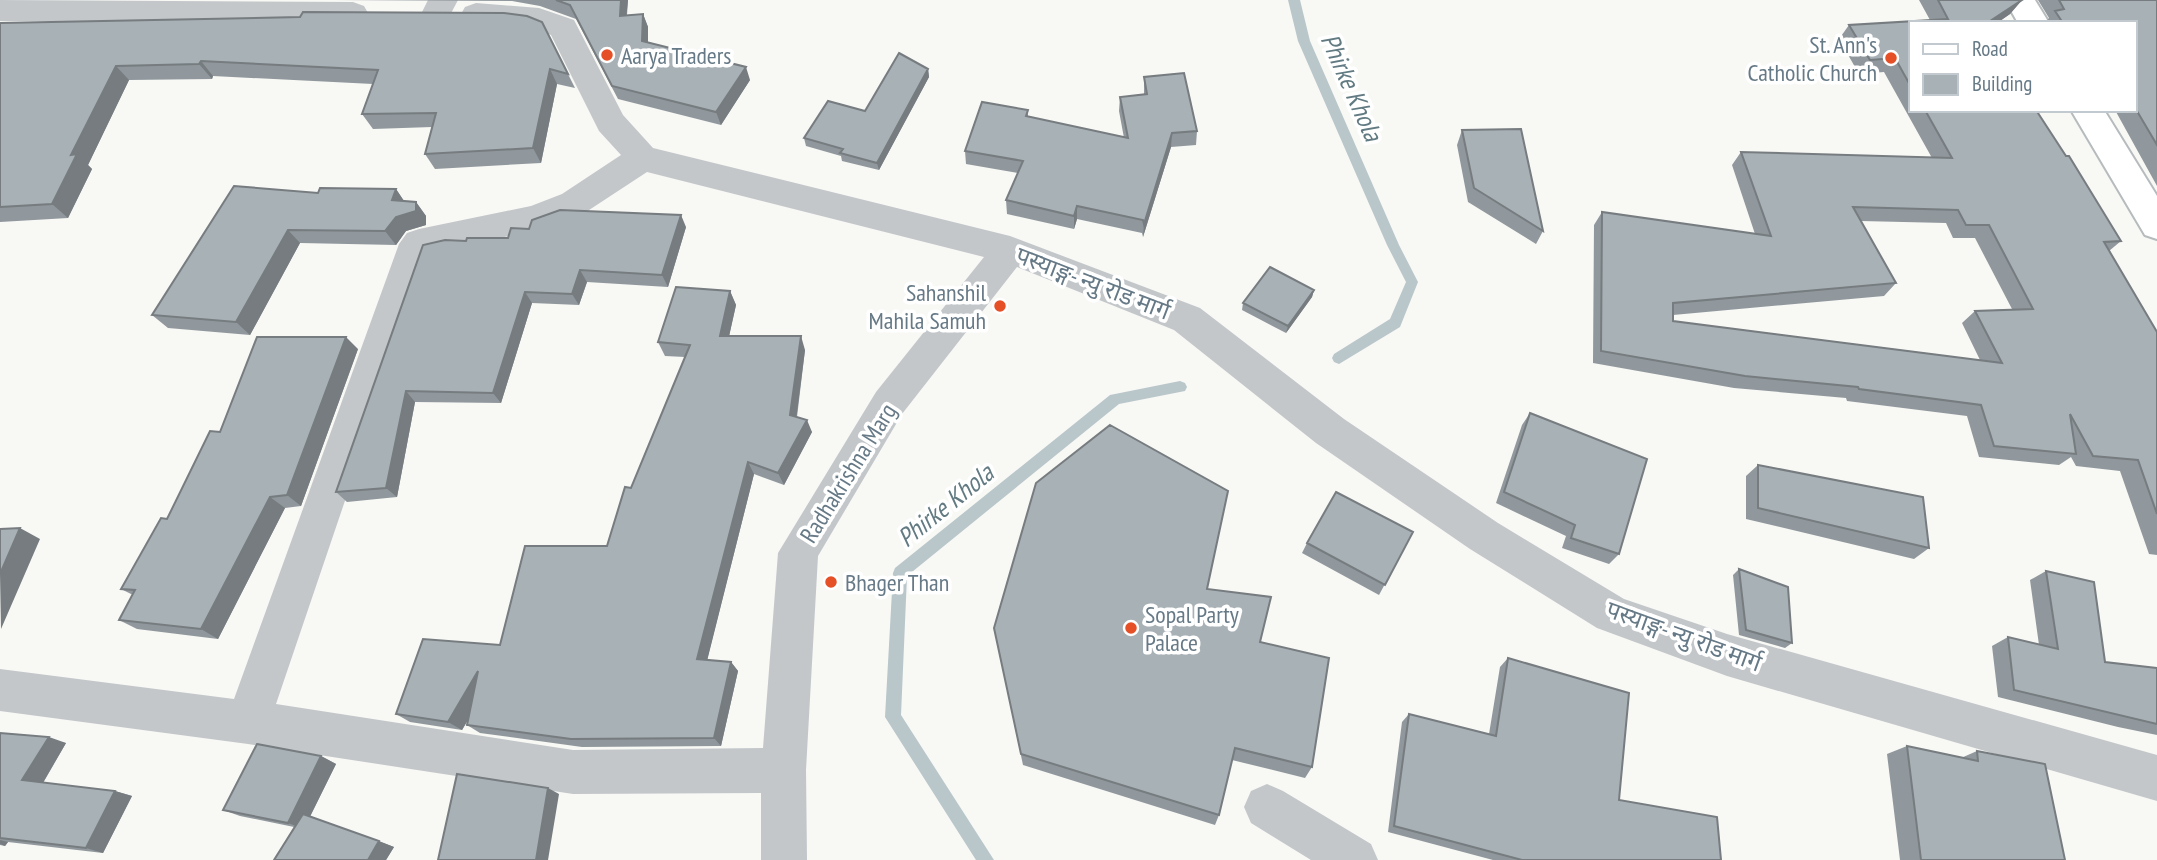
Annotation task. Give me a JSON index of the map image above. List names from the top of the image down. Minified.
{"streets":{"street":["पस्याङ्ग- न्यु रोड मार्ग","Radhakrishna Marg"]},"crossings":[["पस्याङ्ग- न्यु रोड मार्ग","Radhakrishna Marg"]],"water":["Phirke Khola"],"places":["Aarya Traders","St. Ann's Catholic Church","Sahanshil Mahila Samuh","Bhager Than","Sopal Party Palace"],"legend":["Road","Building"]}
